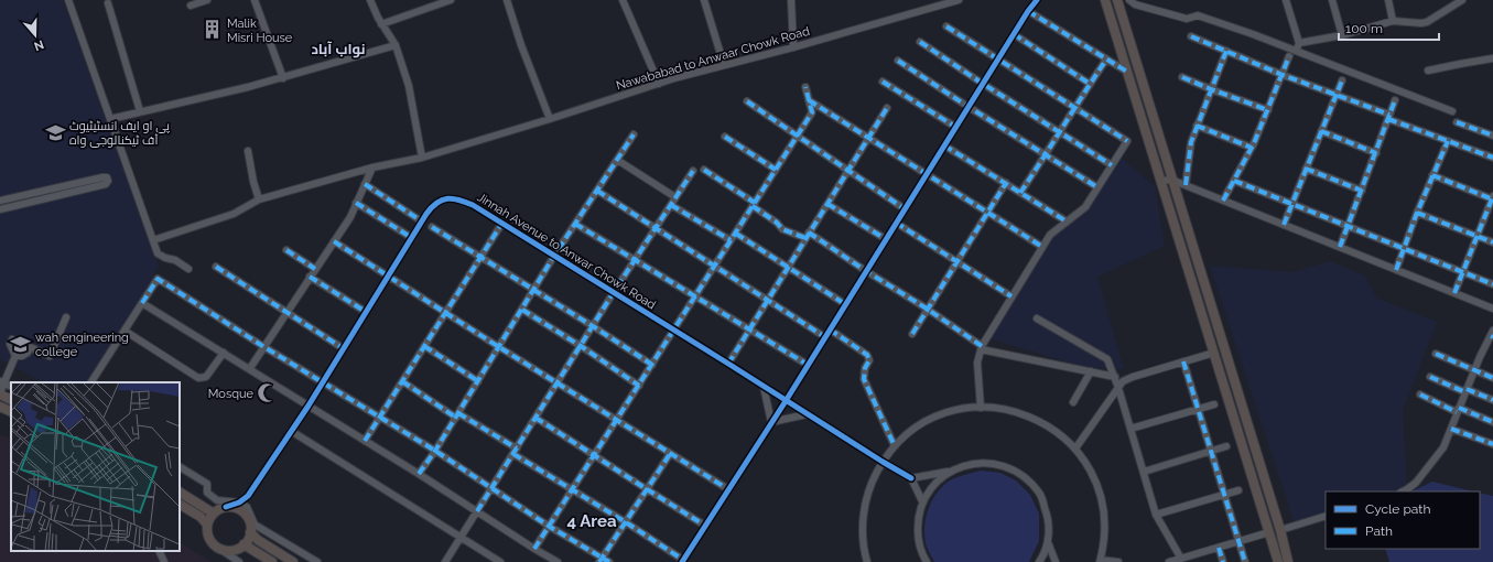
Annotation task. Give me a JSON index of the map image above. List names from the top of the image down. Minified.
{"streets":{"street":["Nawababad to Anwaar Chowk Road","Jinnah Avenue to Anwar Chowk Road"]},"districts":["نواب آباد","4 Area"],"places":{"building":["Malik Misri House"],"school or university":["پی او ایف انسٹیٹیوٹ آف ٹیکنالوجی واہ","wah engineering college"],"mosque":["Mosque"]},"legend":["Cycle path","Path"],"scale_bar":"100 m","north":"bottom"}
